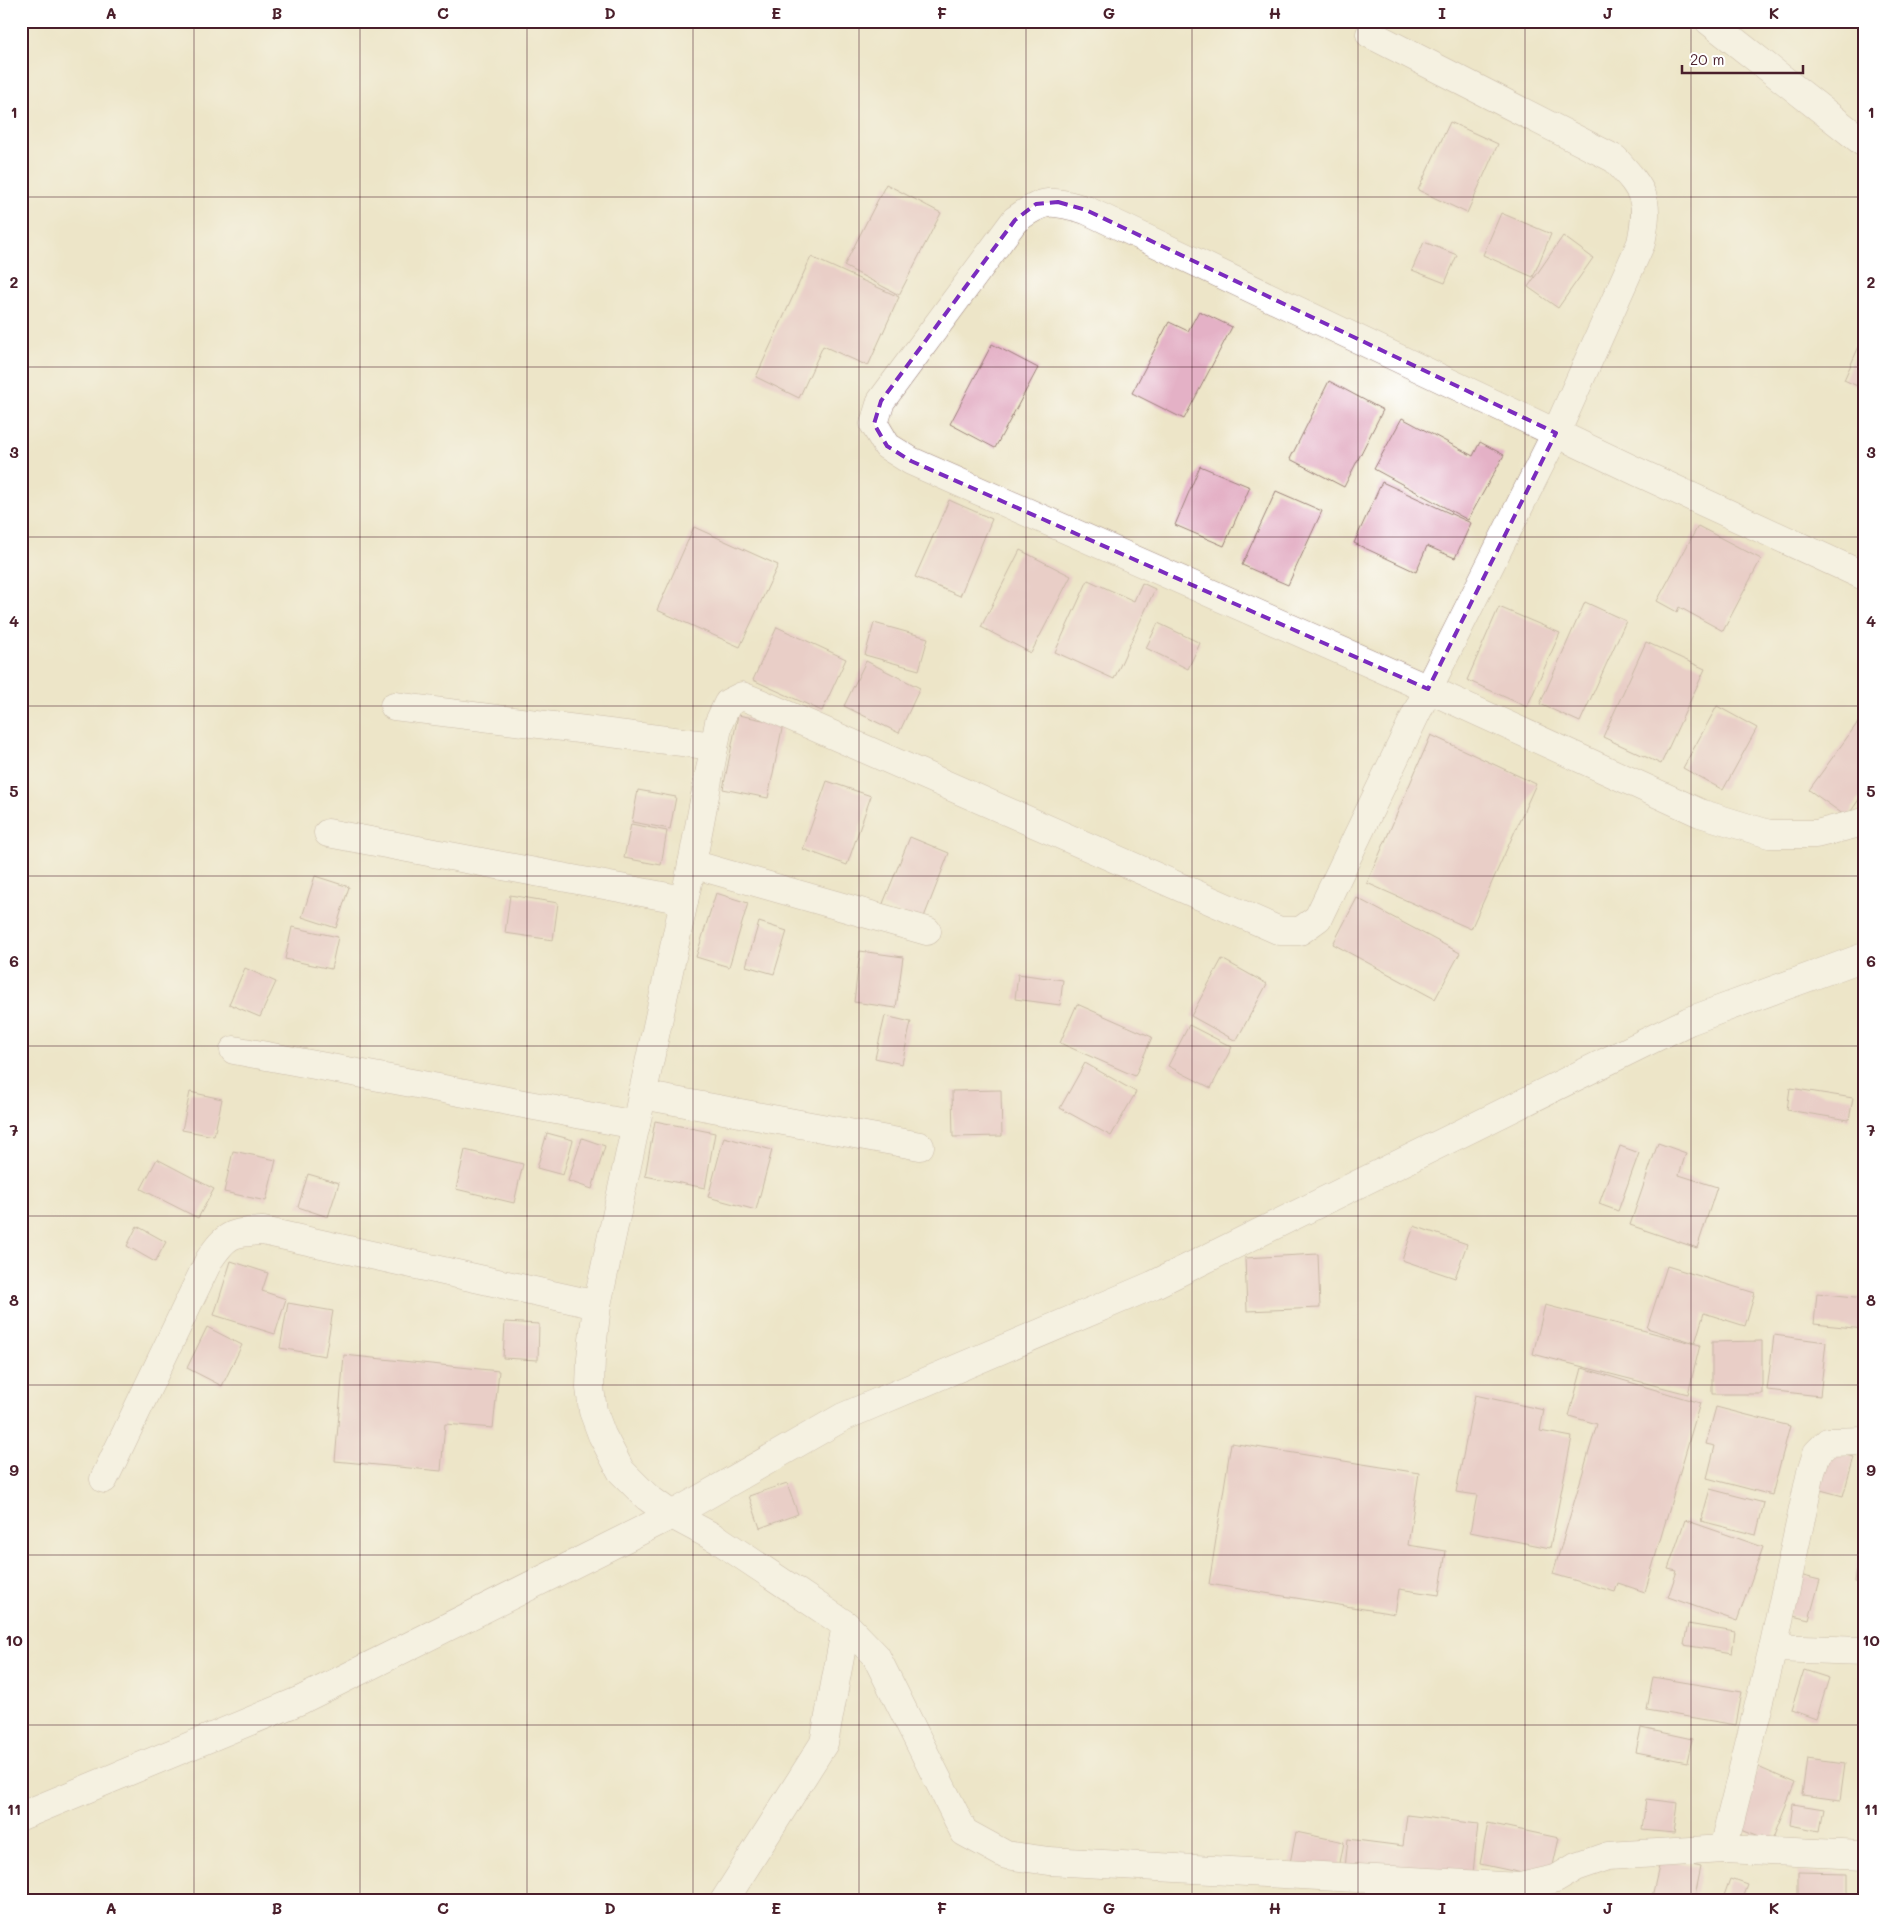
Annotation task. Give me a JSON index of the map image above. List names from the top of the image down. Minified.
{"scale_bar":"20 m","grid":{"columns":["A","B","C","D","E","F","G","H","I","J","K"],"rows":["1","2","3","4","5","6","7","8","9","10","11"]}}
